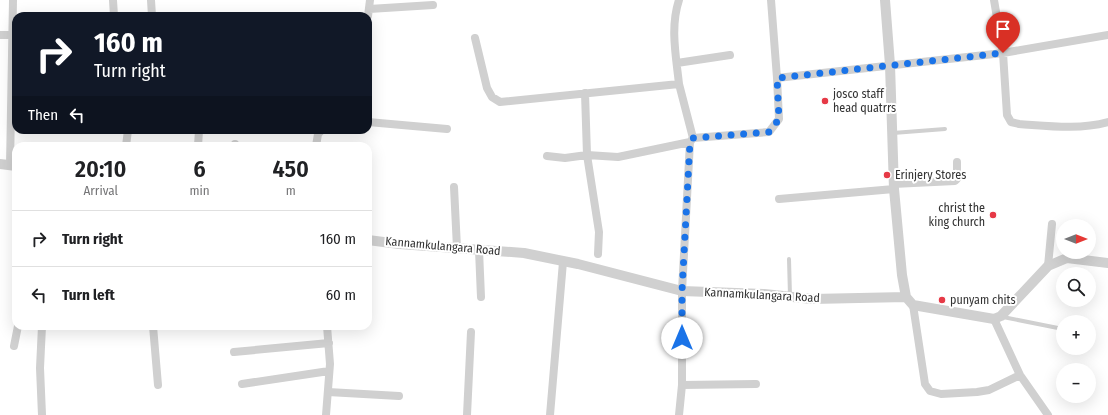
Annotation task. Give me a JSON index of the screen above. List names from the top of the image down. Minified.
{"streets":{"street":["Kannamkulangara Road"]},"places":["josco staff head quatrrs","Erinjery Stores","christ the king church","punyam chits"],"north":"right","page":{"turn":["160 m","Turn right"],"then":"Then","eta":["20:10","Arrival","6","min","450","m"],"list":[{"name":"Turn right","value":"160 m"},{"name":"Turn left","value":"60 m"}],"map_buttons":["+","−"]}}
